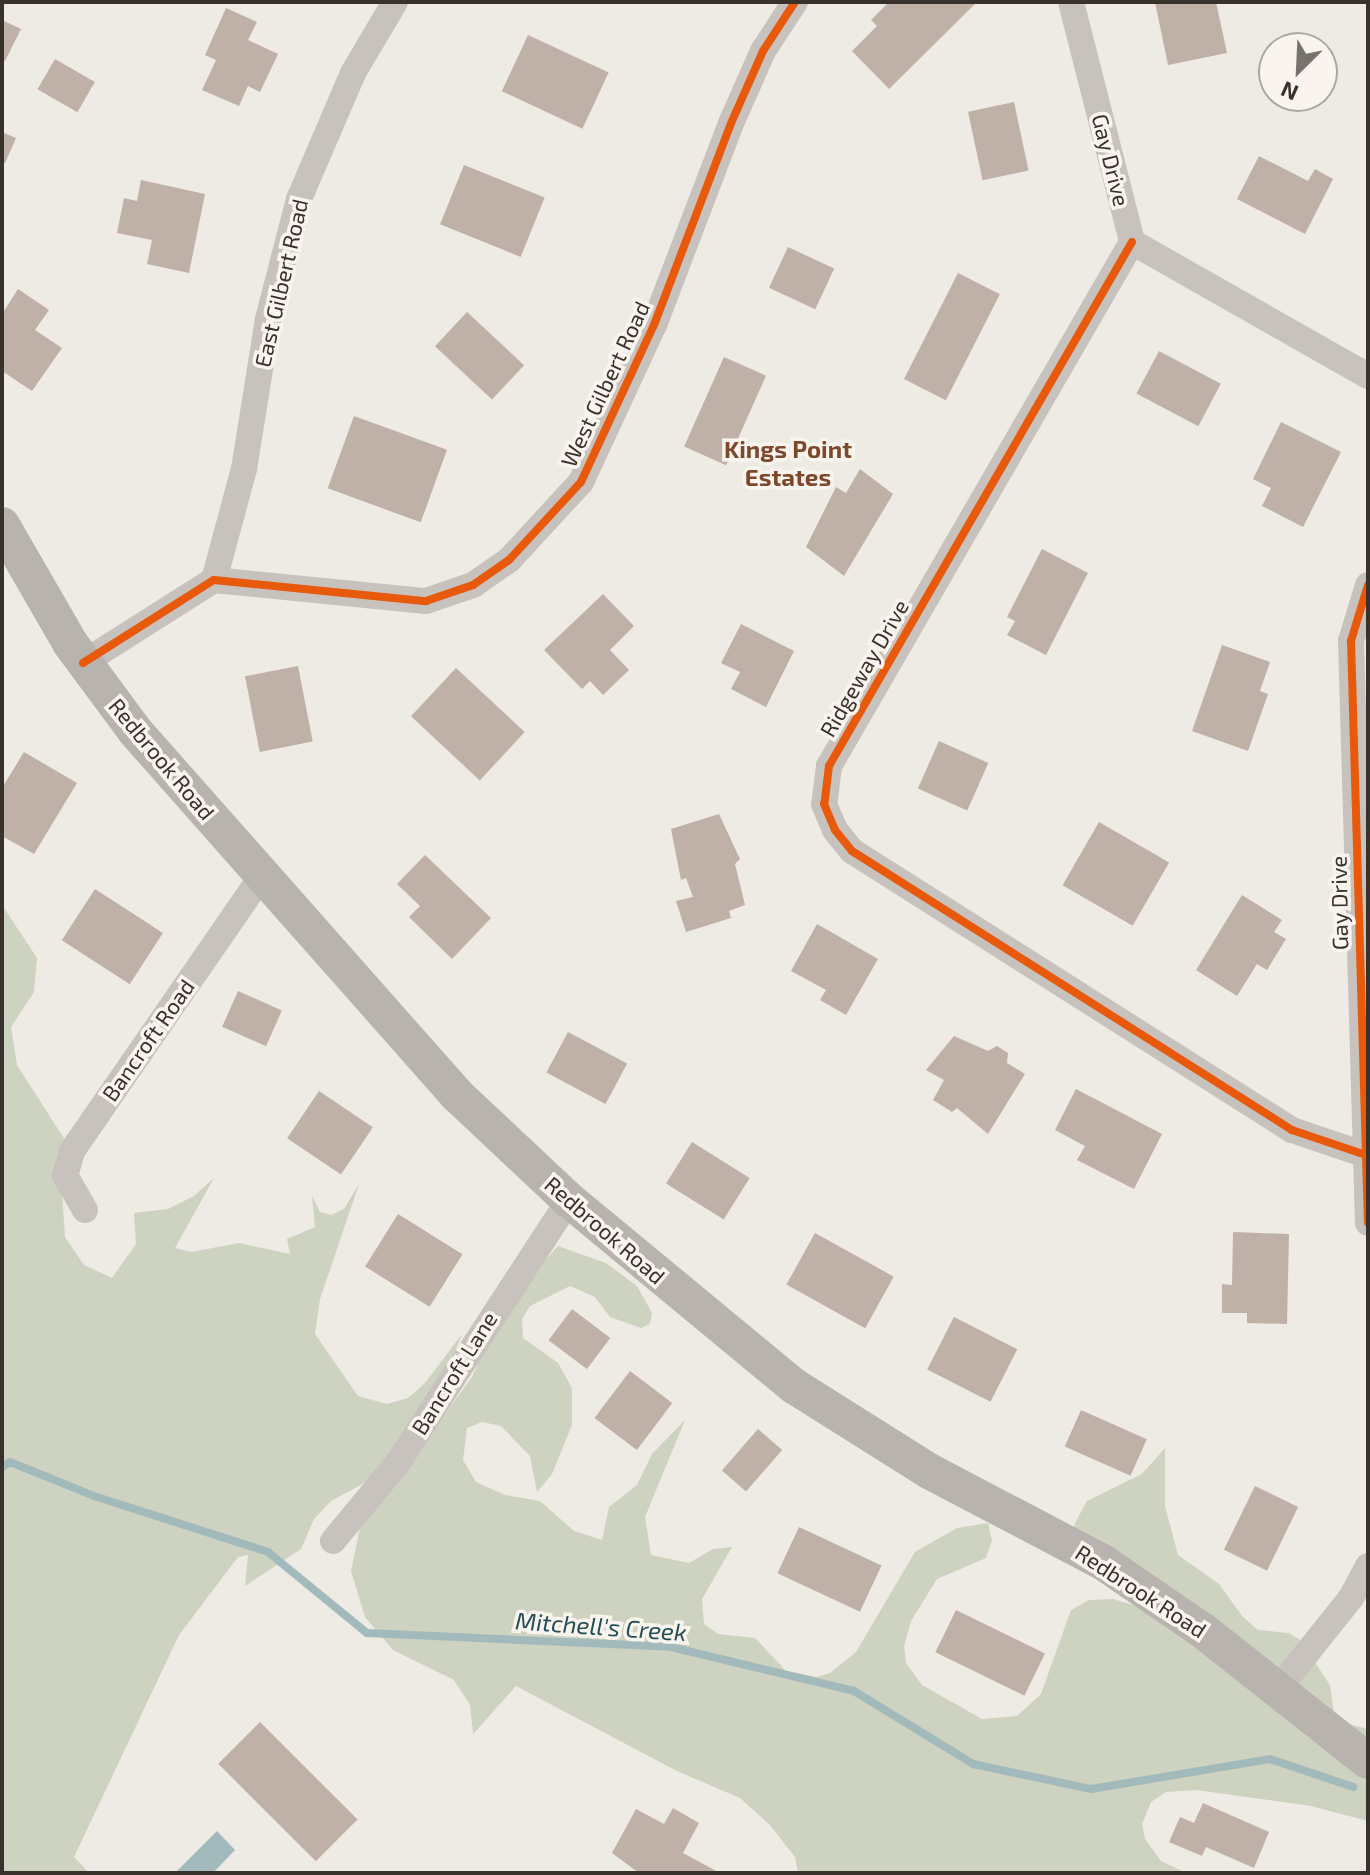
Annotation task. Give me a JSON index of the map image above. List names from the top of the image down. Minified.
{"streets":{"main road":["Redbrook Road"],"street":["Gay Drive","East Gilbert Road","West Gilbert Road","Ridgeway Drive","Bancroft Road","Bancroft Lane"]},"crossings":[["Gay Drive","Ridgeway Drive"],["East Gilbert Road","West Gilbert Road"],["Redbrook Road","Bancroft Road"],["Redbrook Road","Bancroft Lane"]],"districts":["Kings Point Estates"],"water":["Mitchell's Creek"],"north":"bottom left"}
